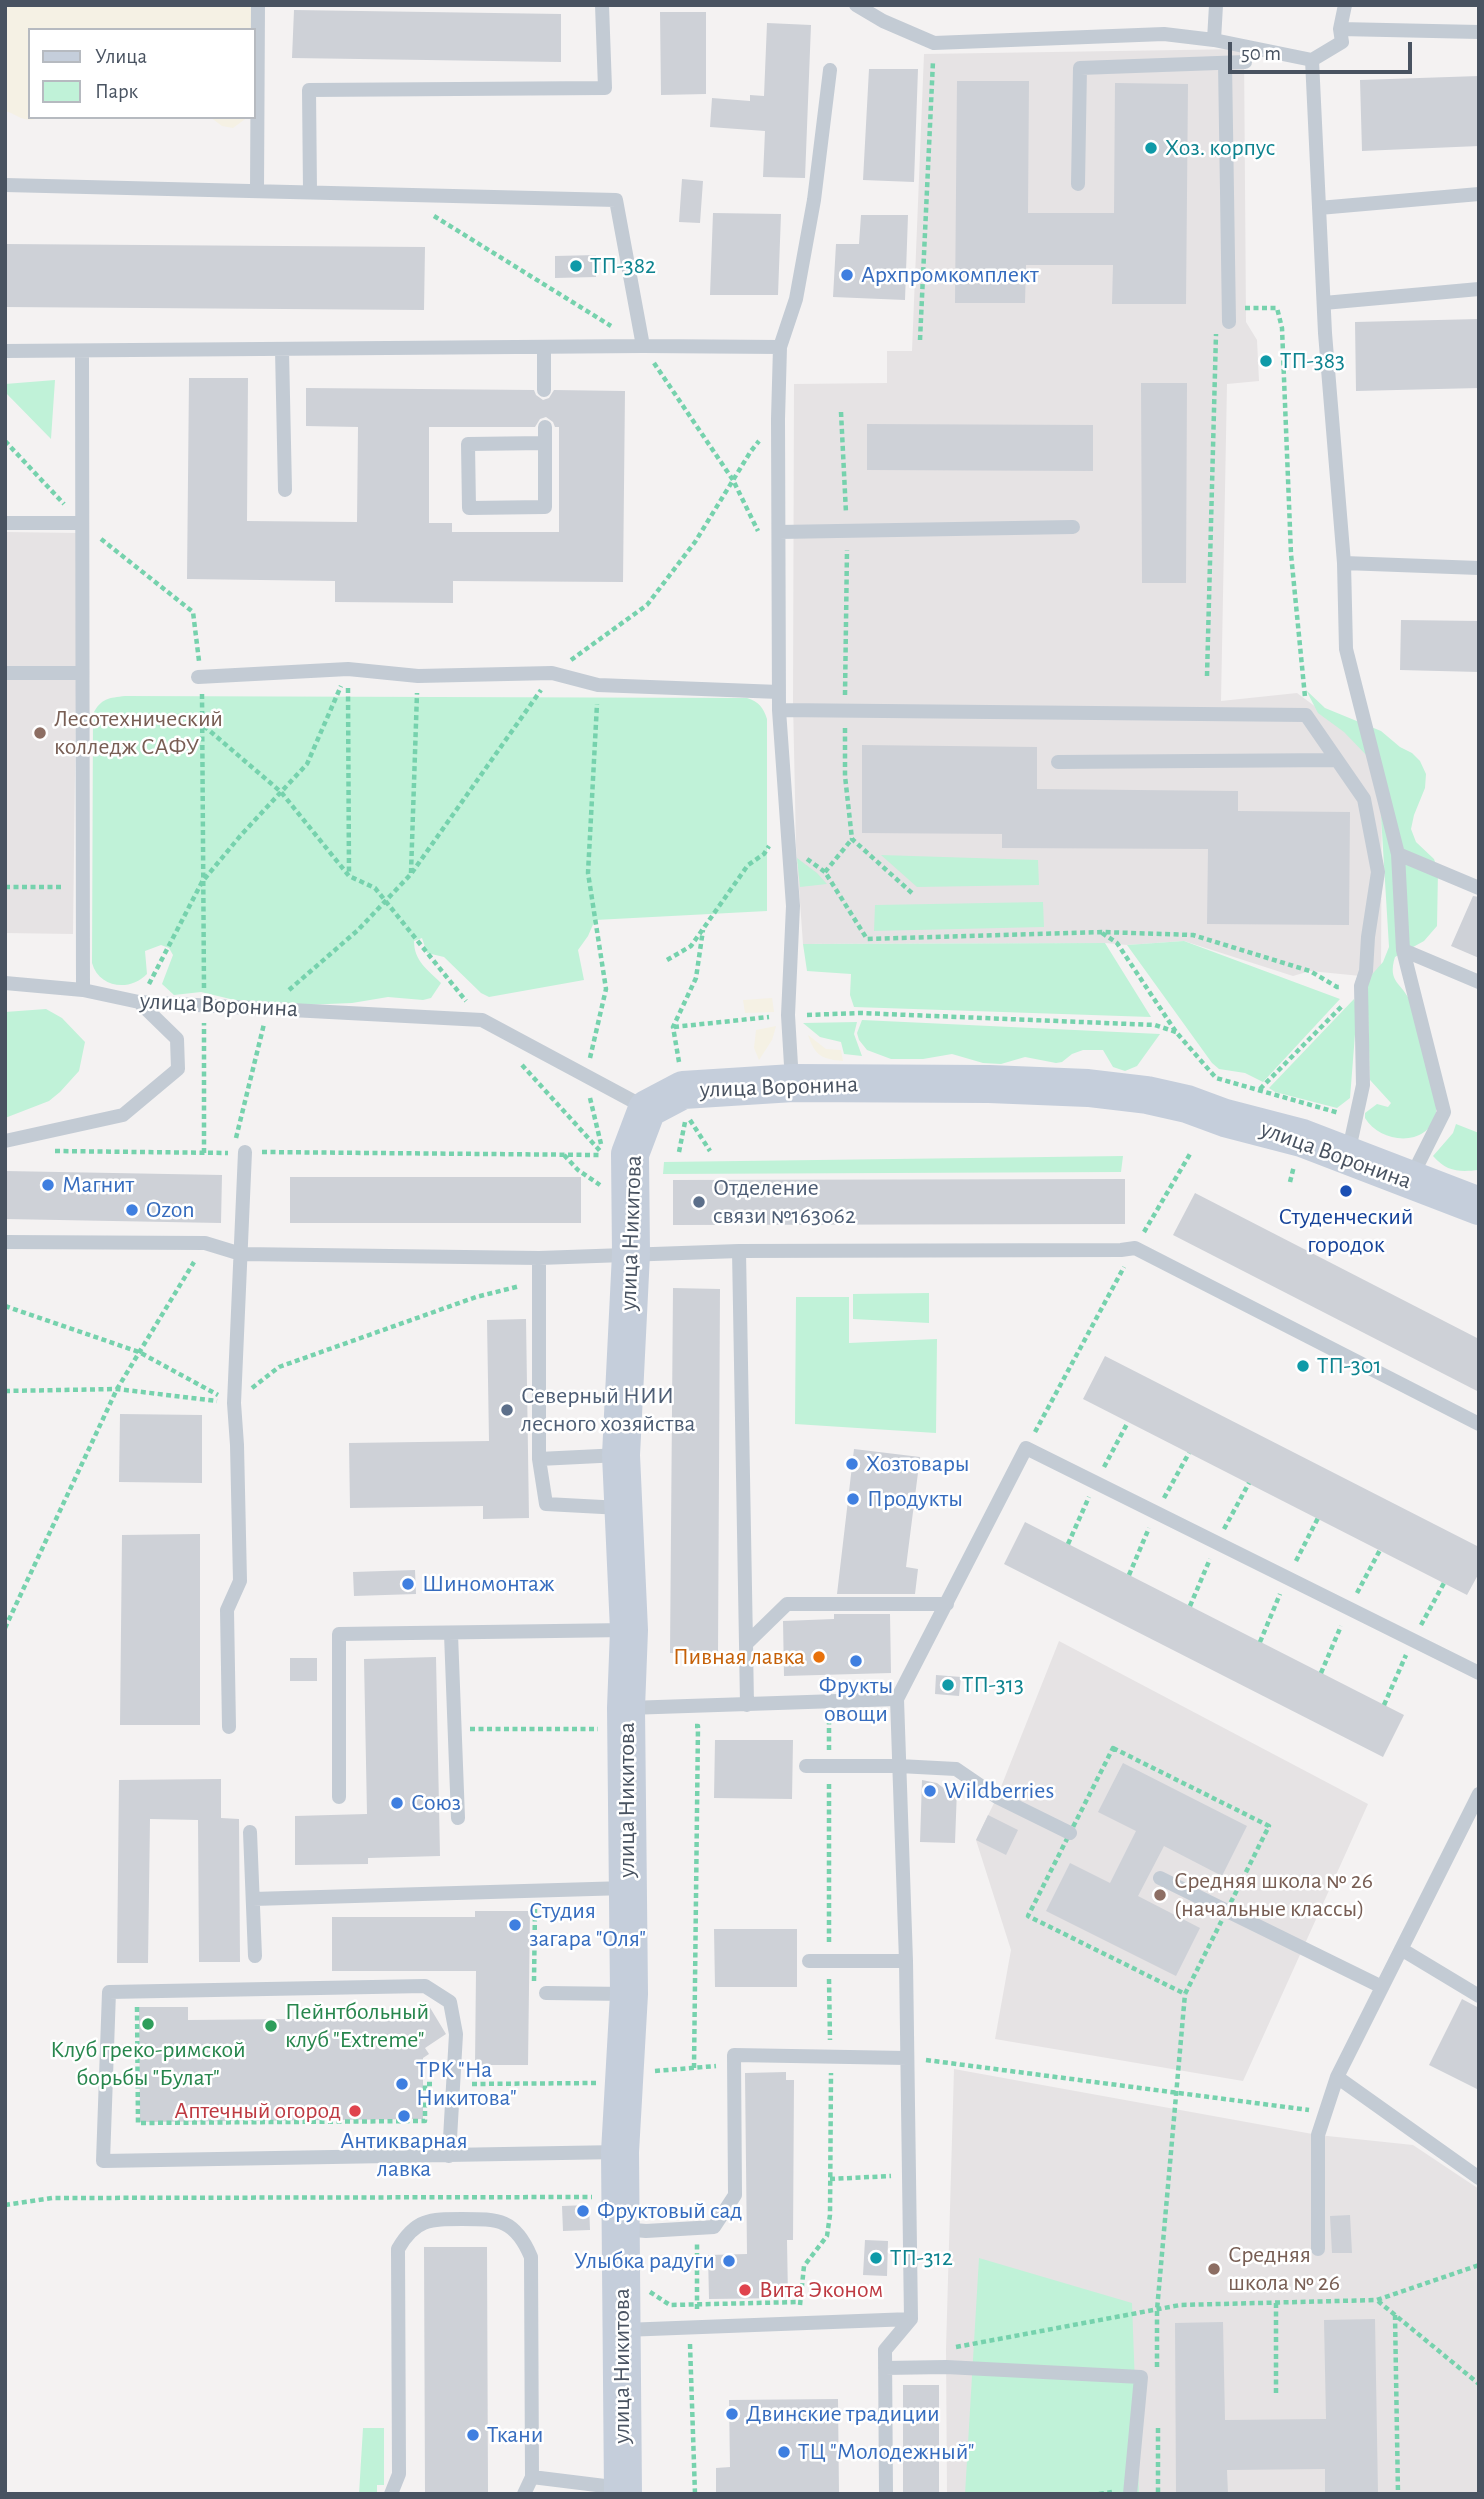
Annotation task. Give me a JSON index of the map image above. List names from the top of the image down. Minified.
{"streets":{"street":["улица Воронина","улица Никитова"]},"crossings":[["улица Воронина","улица Никитова"]],"places":["Хоз. корпус","ТП-382","Архпромкомплект","ТП-383","Лесотехнический колледж САФУ","Магнит","Студенческий городок","Отделение связи №163062","Ozon","ТП-301","Северный НИИ лесного хозяйства","Хозтовары","Продукты","Шиномонтаж","Пивная лавка","Фрукты овощи","ТП-313","Wildberries","Союз","Средняя школа № 26 (начальные классы)","Студия загара \"Оля\"","Клуб греко-римской борьбы \"Булат\"","Пейнтбольный клуб \"Extreme\"","ТРК \"На Никитова\"","Аптечный огород","Антикварная лавка","Фруктовый сад","ТП-312","Улыбка радуги","Средняя школа № 26","Вита Эконом","Двинские традиции","Ткани","ТЦ \"Молодежный\""],"legend":["Улица","Парк"],"scale_bar":"50 m"}
